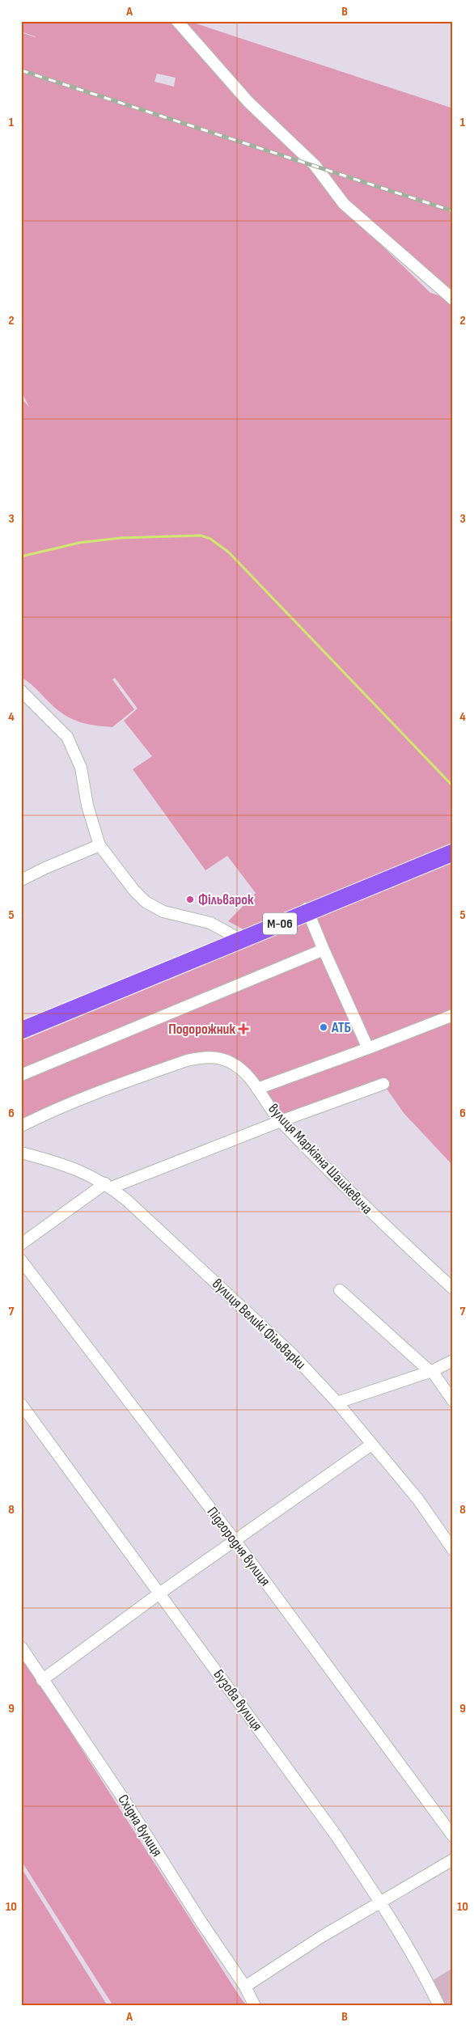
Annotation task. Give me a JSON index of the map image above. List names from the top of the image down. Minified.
{"streets":{"highway":["М-06"],"street":["вулиця Маркіяна Шашкевича","вулиця Великі Фільварки","Підгородня вулиця","Бузова вулиця","Східна вулиця"]},"places":{"other":["Фільварок","АТБ"],"health":["Подорожник"]},"grid":{"columns":["A","B"],"rows":["1","2","3","4","5","6","7","8","9","10"]}}
